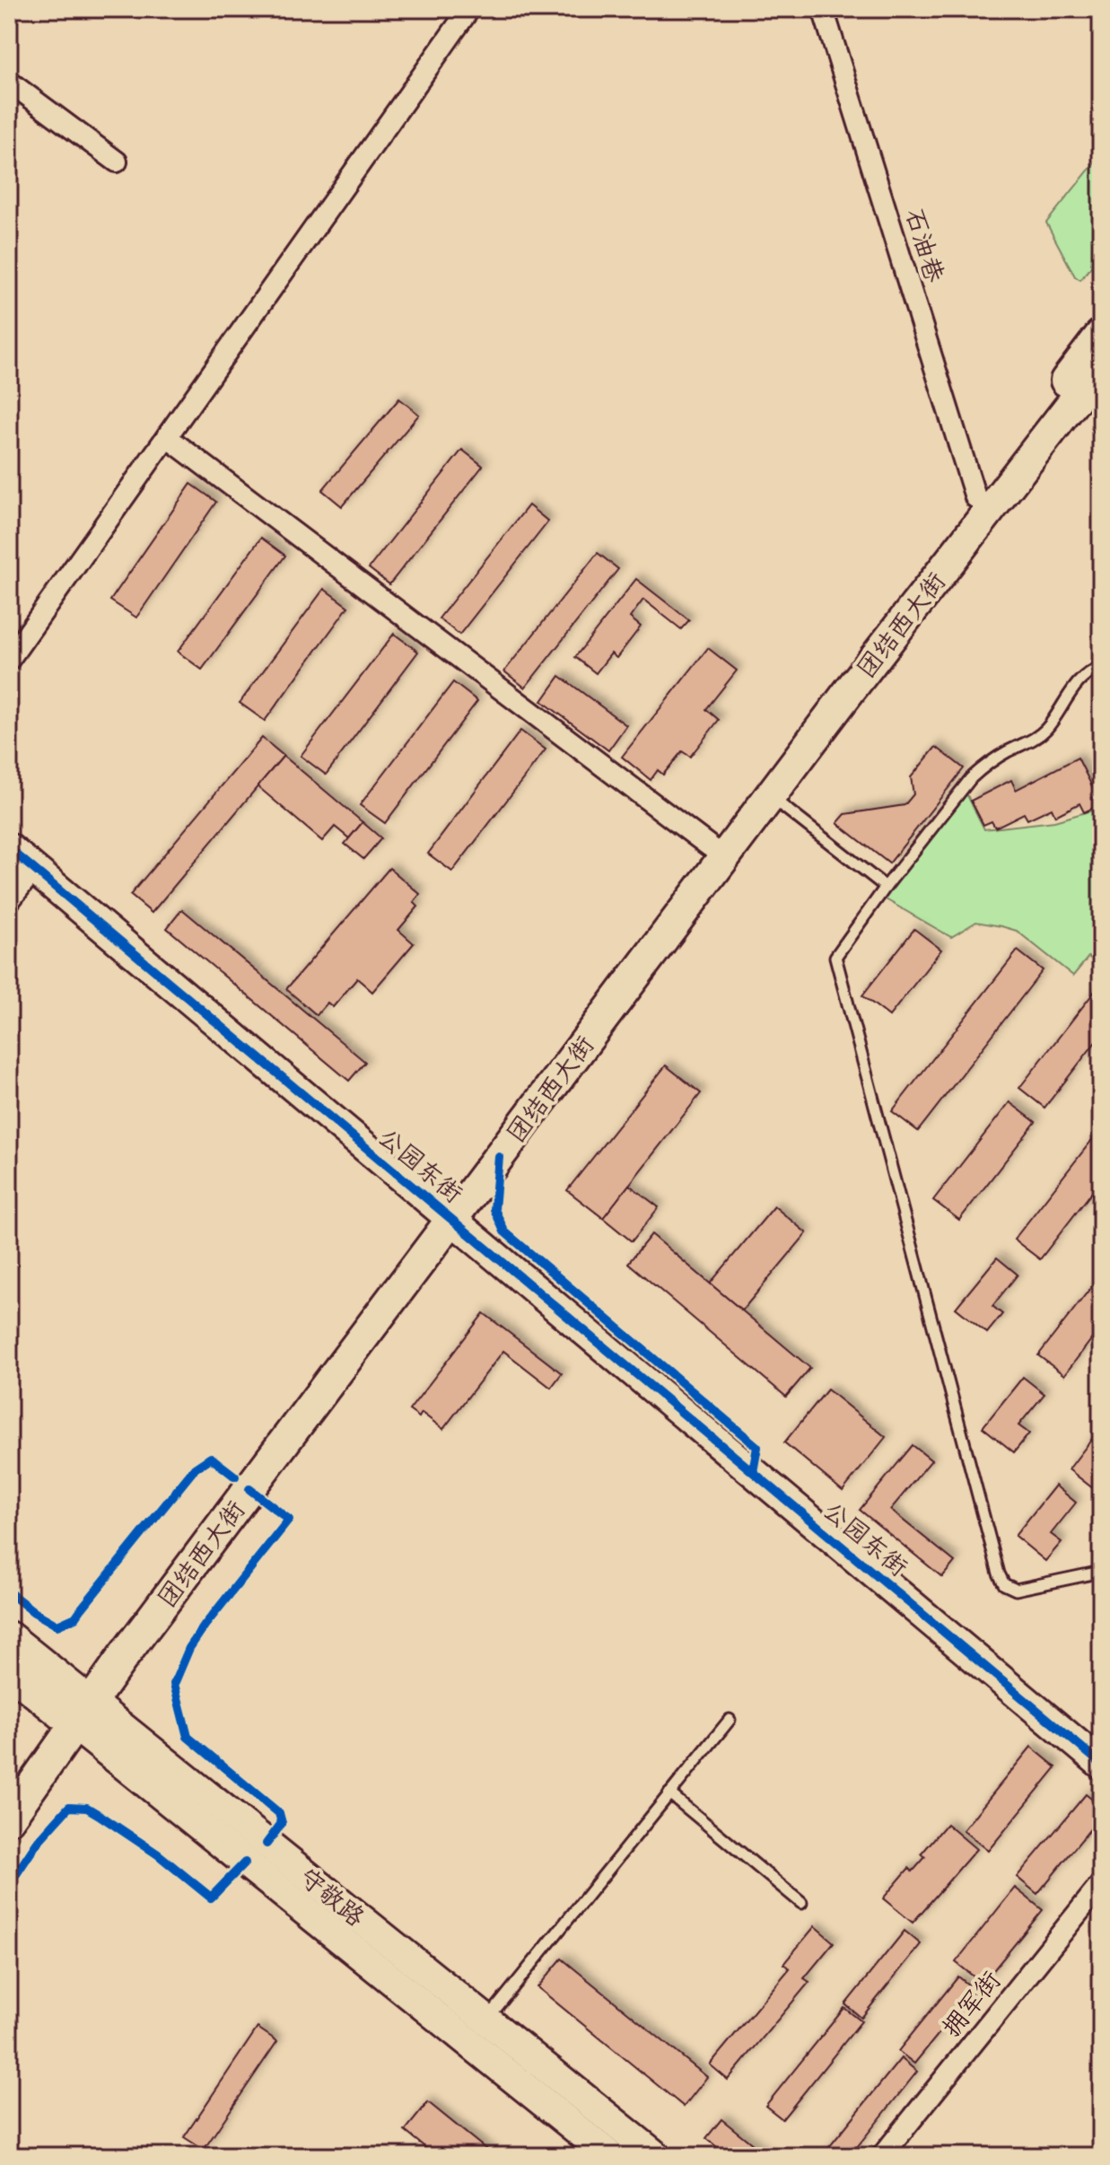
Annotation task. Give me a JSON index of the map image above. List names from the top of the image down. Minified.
{"streets":{"main road":["团结西大街","公园东街","守敬路"],"street":["石油巷","拥军街"]},"crossings":[["石油巷","团结西大街"],["团结西大街","公园东街"],["团结西大街","守敬路"]]}
